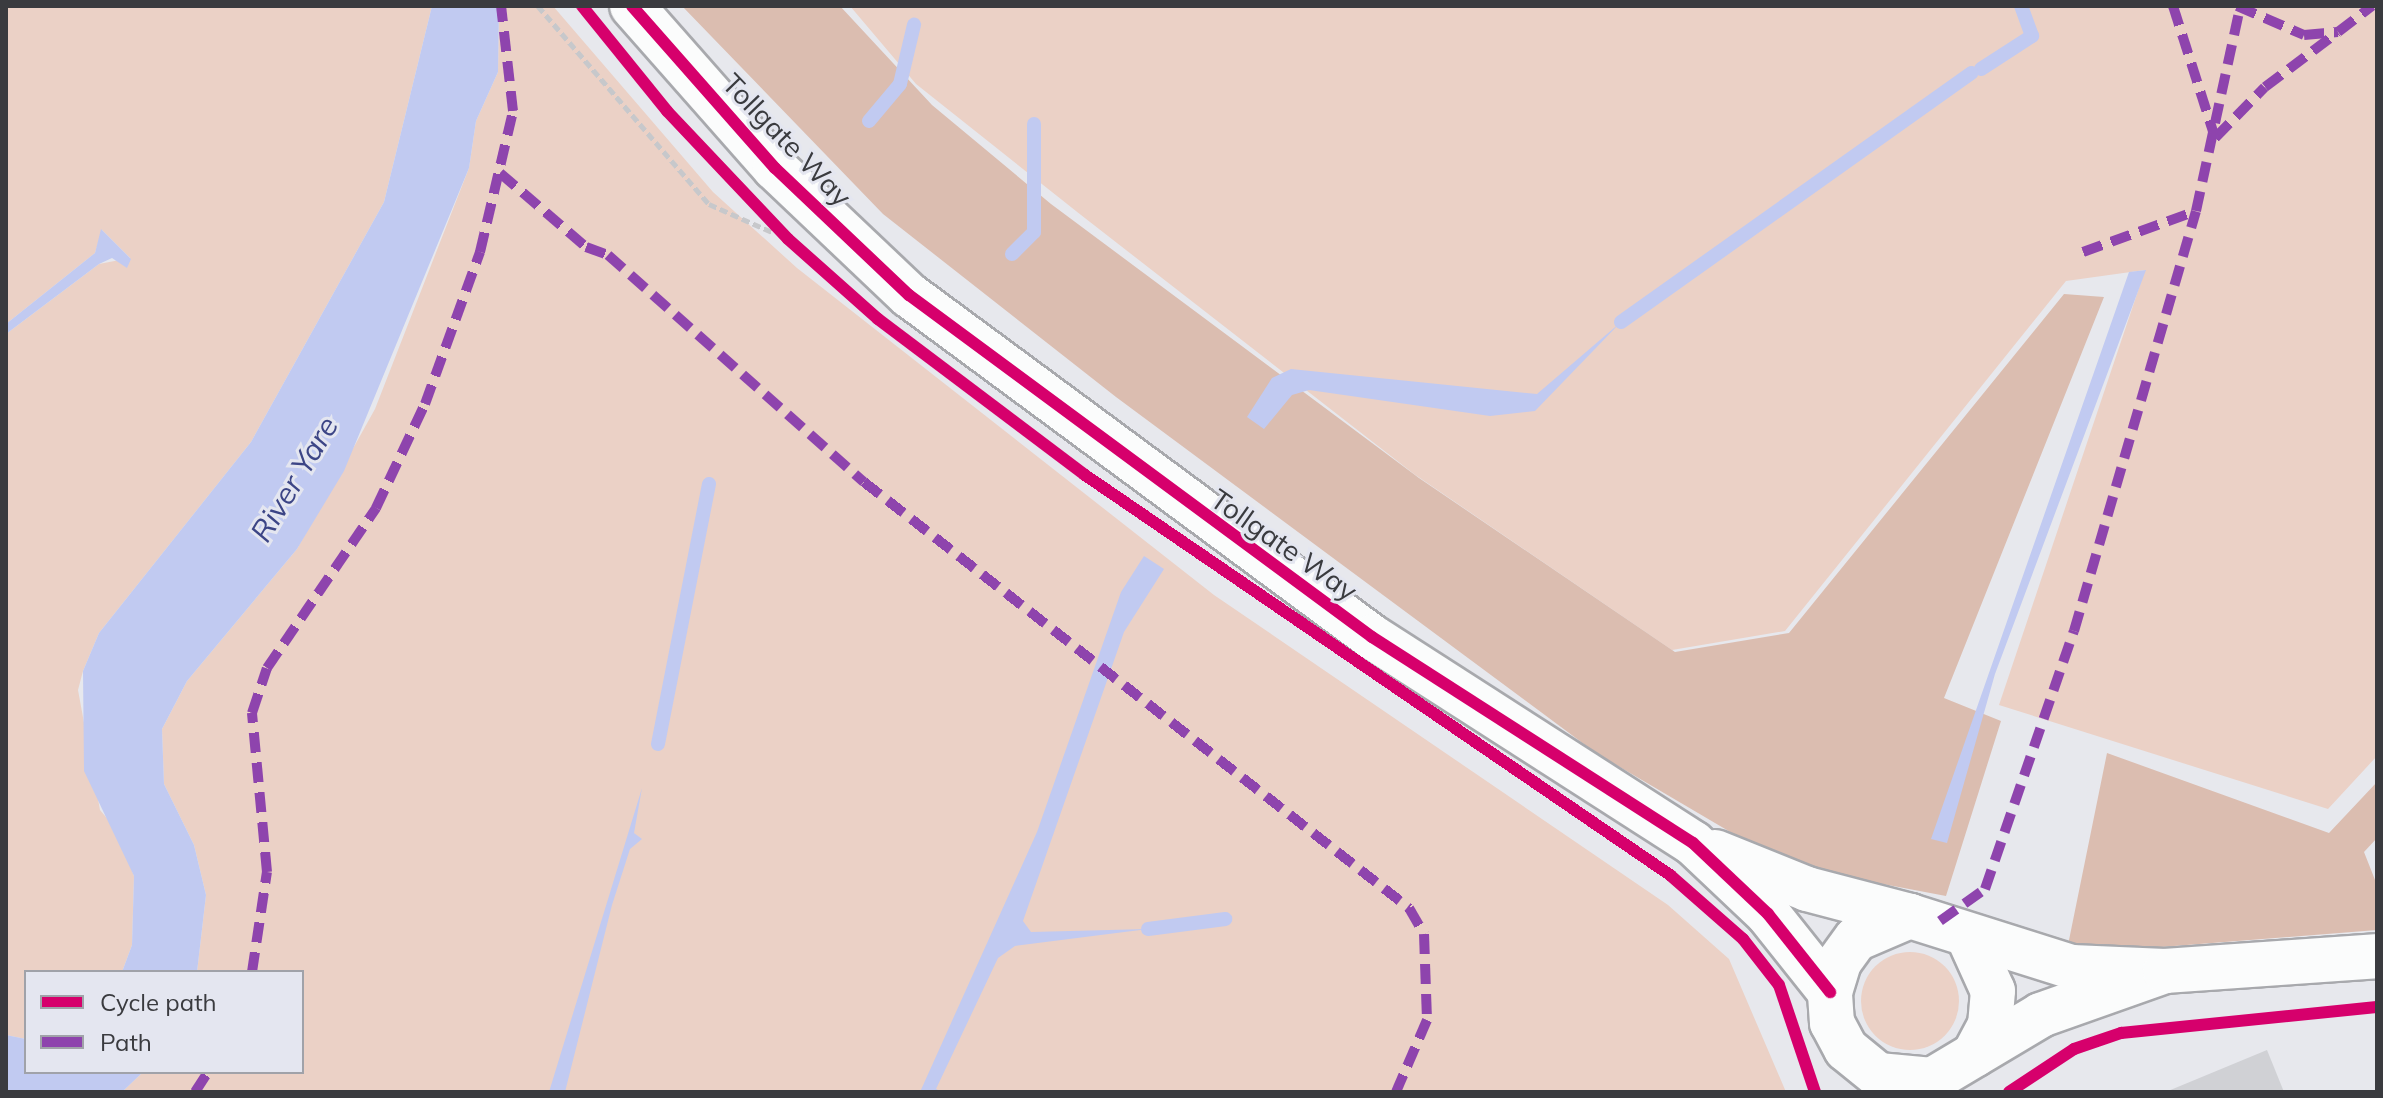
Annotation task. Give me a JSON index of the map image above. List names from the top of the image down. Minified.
{"streets":{"street":["Tollgate Way"]},"water":["River Yare"],"legend":["Cycle path","Path"]}
